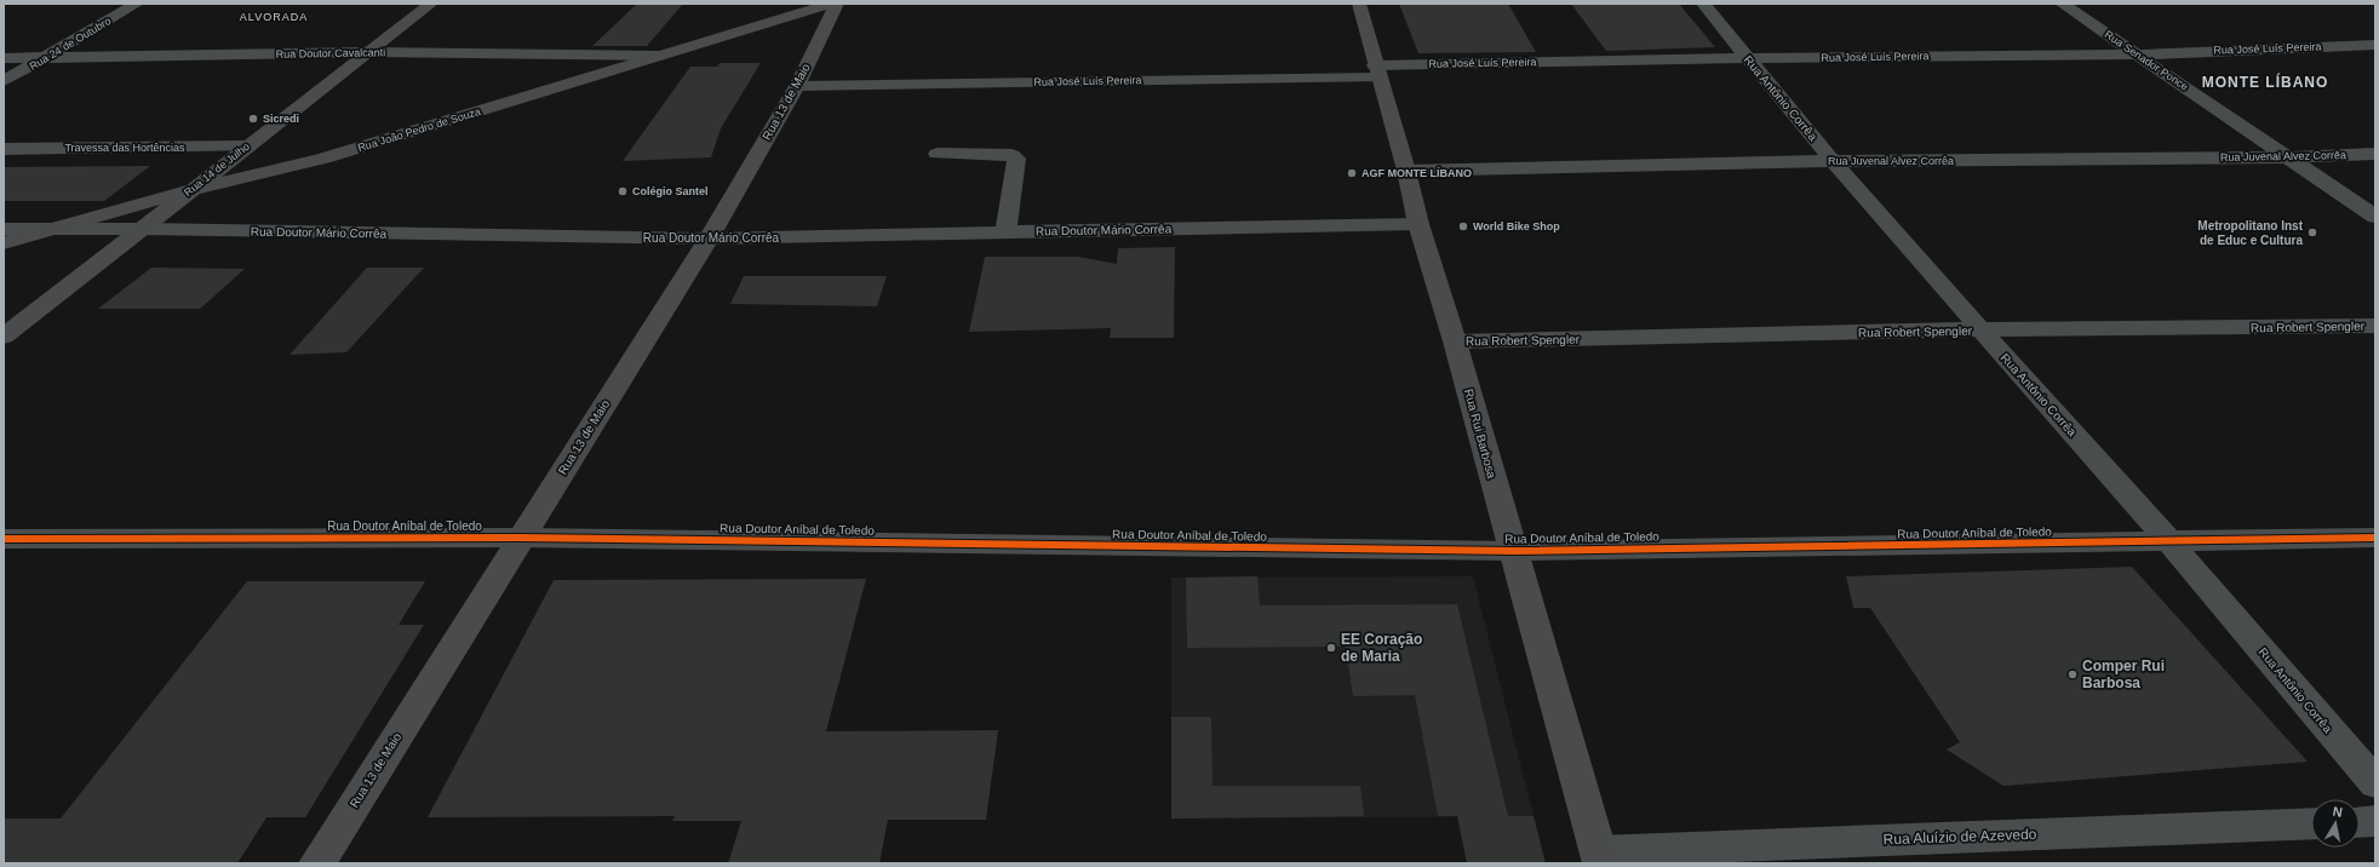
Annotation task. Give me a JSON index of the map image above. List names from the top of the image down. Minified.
{"streets":{"main road":["Rua 13 de Maio","Rua João Pedro de Souza","Rua 14 de Julho","Rua Rui Barbosa"],"street":["Rua 24 de Outubro","Rua José Luís Pereira","Rua Doutor Cavalcanti","Rua Senador Ponce","Rua Antônio Corrêa","Travessa das Hortências","Rua Juvenal Alvez Corrêa","Rua Doutor Mário Corrêa","Rua Robert Spengler","Rua Doutor Aníbal de Toledo","Rua Aluízio de Azevedo"]},"crossings":[["Rua 24 de Outubro","Rua Doutor Cavalcanti"],["Rua José Luís Pereira","Rua Senador Ponce"],["Rua José Luís Pereira","Rua Antônio Corrêa"],["Rua José Luís Pereira","Rua 13 de Maio"],["Rua José Luís Pereira","Rua Rui Barbosa"],["Rua Doutor Cavalcanti","Rua João Pedro de Souza"],["Rua Doutor Cavalcanti","Rua 14 de Julho"],["Rua Senador Ponce","Rua Juvenal Alvez Corrêa"],["Rua Antônio Corrêa","Rua Juvenal Alvez Corrêa"],["Rua Antônio Corrêa","Rua Robert Spengler"],["Rua Antônio Corrêa","Rua Doutor Aníbal de Toledo"],["Rua 13 de Maio","Rua Doutor Mário Corrêa"],["Rua 13 de Maio","Rua Doutor Aníbal de Toledo"],["Rua João Pedro de Souza","Rua 14 de Julho"],["Rua João Pedro de Souza","Rua Doutor Mário Corrêa"],["Travessa das Hortências","Rua 14 de Julho"],["Rua Juvenal Alvez Corrêa","Rua Rui Barbosa"],["Rua 14 de Julho","Rua Doutor Mário Corrêa"],["Rua Doutor Mário Corrêa","Rua Rui Barbosa"],["Rua Robert Spengler","Rua Rui Barbosa"],["Rua Rui Barbosa","Rua Doutor Aníbal de Toledo"],["Rua Rui Barbosa","Rua Aluízio de Azevedo"]],"districts":["ALVORADA","MONTE LÍBANO"],"places":["Sicredi","AGF MONTE LÍBANO","Colégio Santel","World Bike Shop","Metropolitano Inst de Educ e Cultura","EE Coração de Maria","Comper Rui Barbosa"],"north":"top"}
